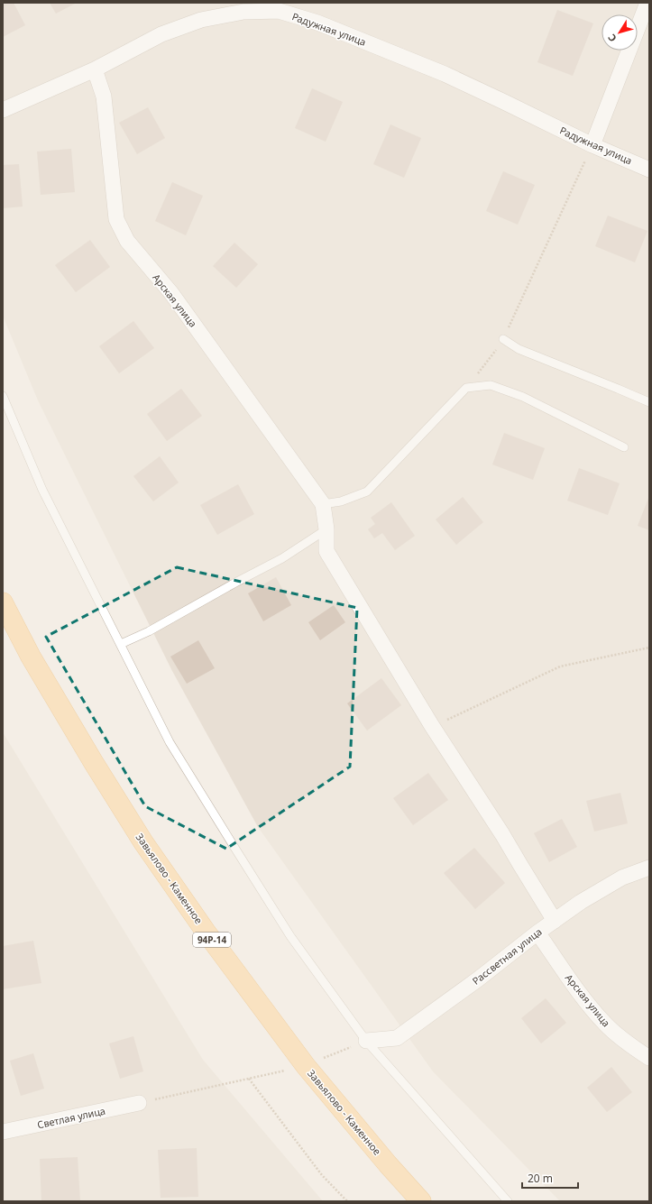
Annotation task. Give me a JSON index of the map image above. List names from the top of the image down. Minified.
{"streets":{"main road":["Завьялово - Каменное","94Р-14"],"street":["Радужная улица","Арская улица","Рассветная улица","Светлая улица"]},"crossings":[["Радужная улица","Арская улица"],["Арская улица","Рассветная улица"]],"scale_bar":"20 m","north":"bottom left"}
